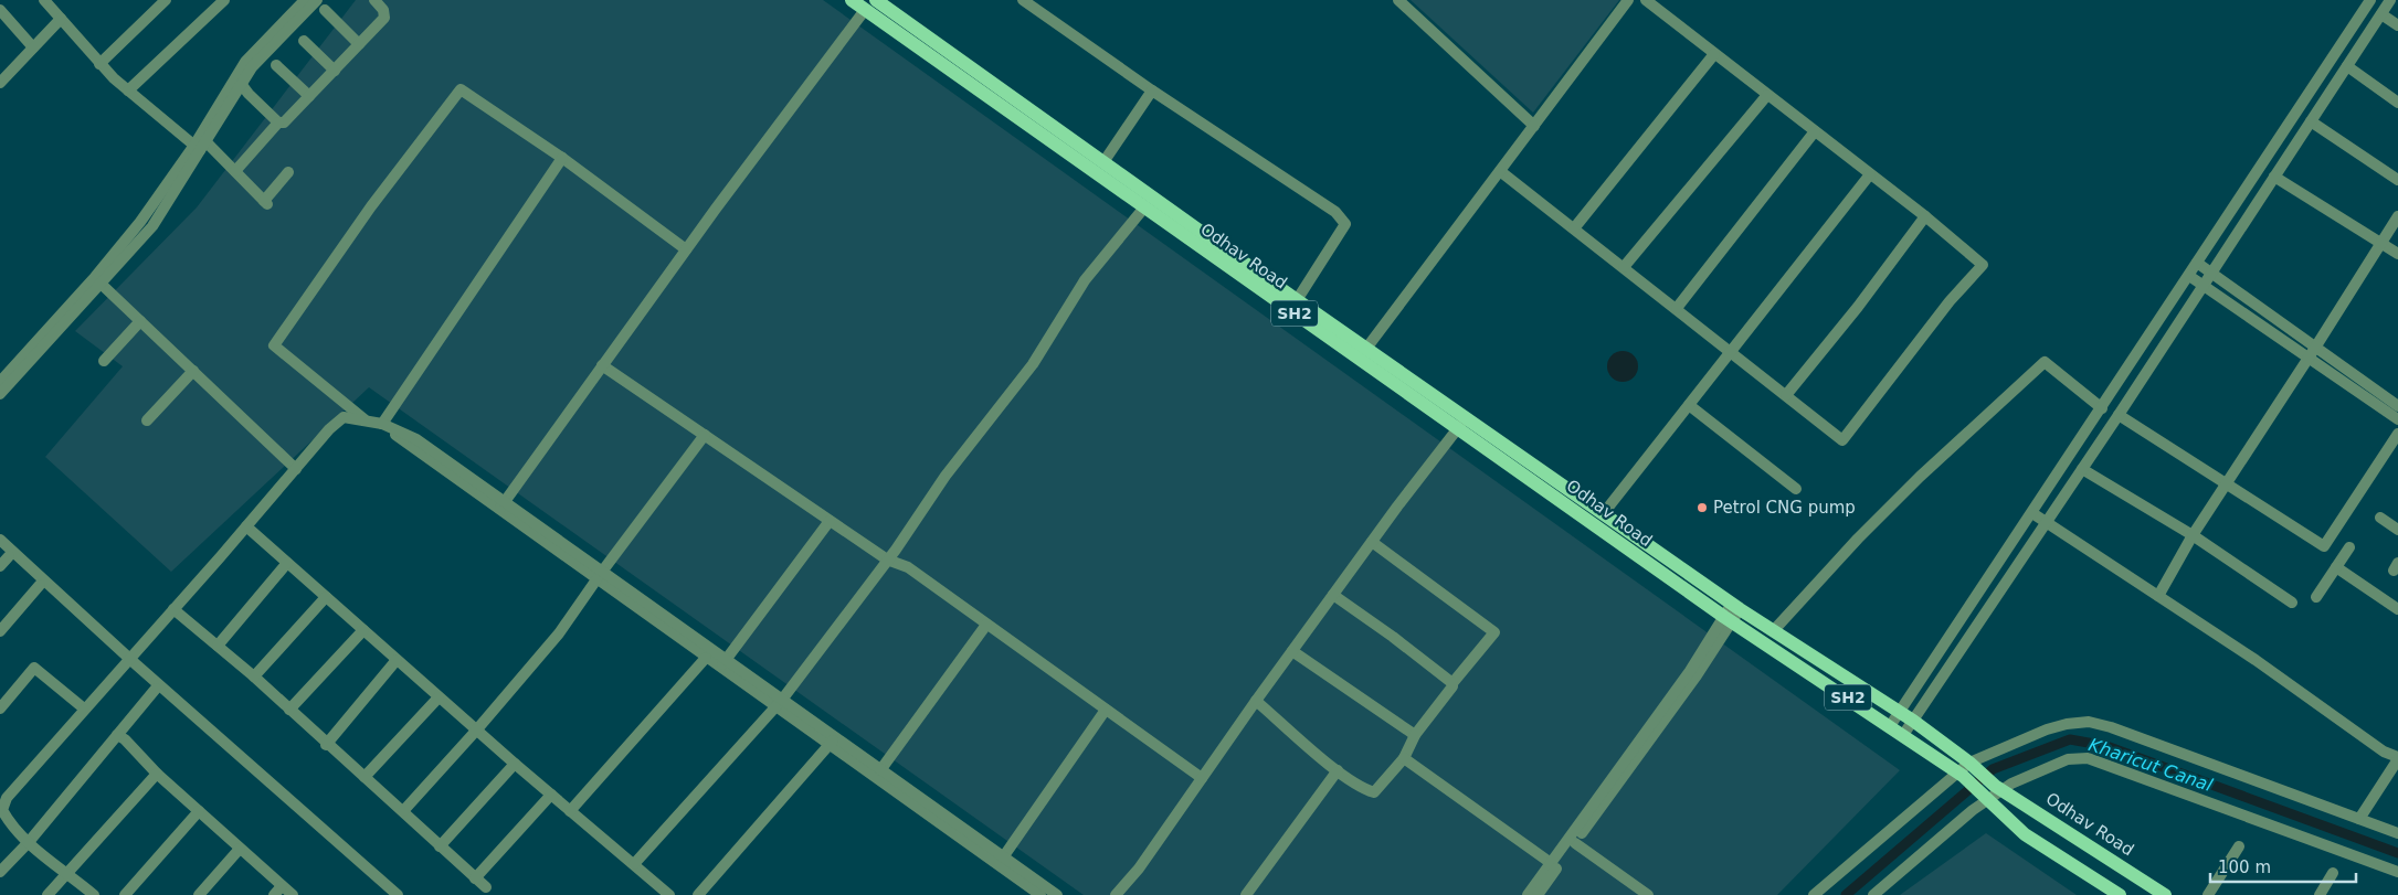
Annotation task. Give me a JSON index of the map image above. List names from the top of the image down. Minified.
{"streets":{"main road":["Odhav Road","SH2"]},"crossings":[["Odhav Road","SH2"]],"water":["Kharicut Canal"],"places":["Petrol CNG pump"],"scale_bar":"100 m"}
